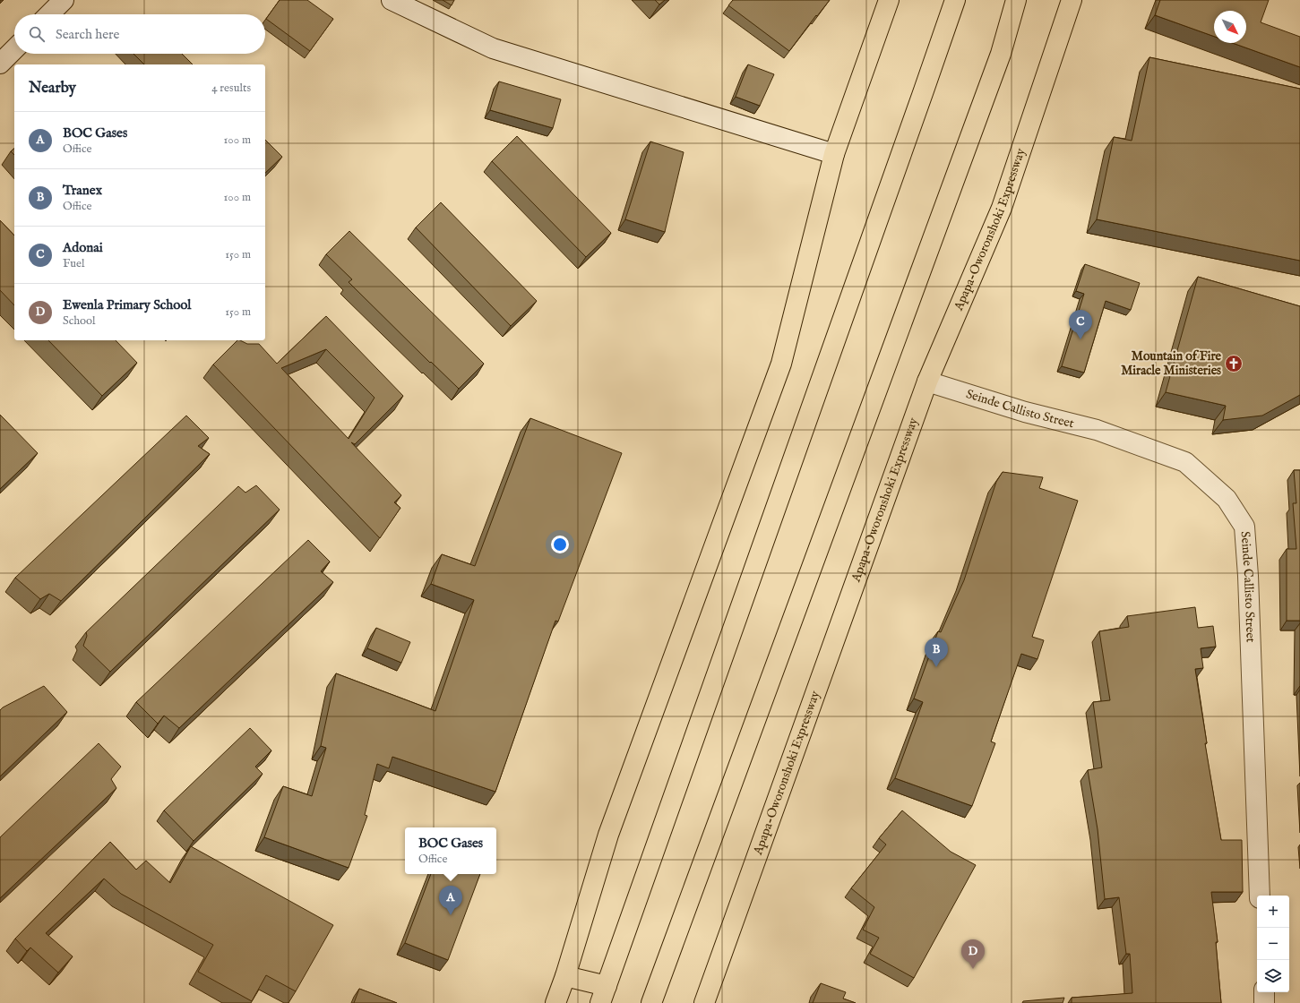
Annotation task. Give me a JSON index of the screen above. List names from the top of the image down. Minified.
{"streets":{"main road":["Apapa-Oworonshoki Expressway"],"street":["Seinde Callisto Street"]},"crossings":[["Apapa-Oworonshoki Expressway","Seinde Callisto Street"]],"places":{"church":["Mountain of Fire Miracle Ministeries"]},"north":"bottom right","page":{"search":"Search here","heading":["Nearby","4 results"],"list":[{"mark":"A","name":"BOC Gases","note":"Office","value":"100 m"},{"mark":"B","name":"Tranex","note":"Office","value":"100 m"},{"mark":"C","name":"Adonai","note":"Fuel","value":"150 m"},{"mark":"D","name":"Ewenla Primary School","note":"School","value":"150 m"}],"pins":["C","B","A","D"],"popup":["BOC Gases","Office"],"map_buttons":["+","−"]}}
